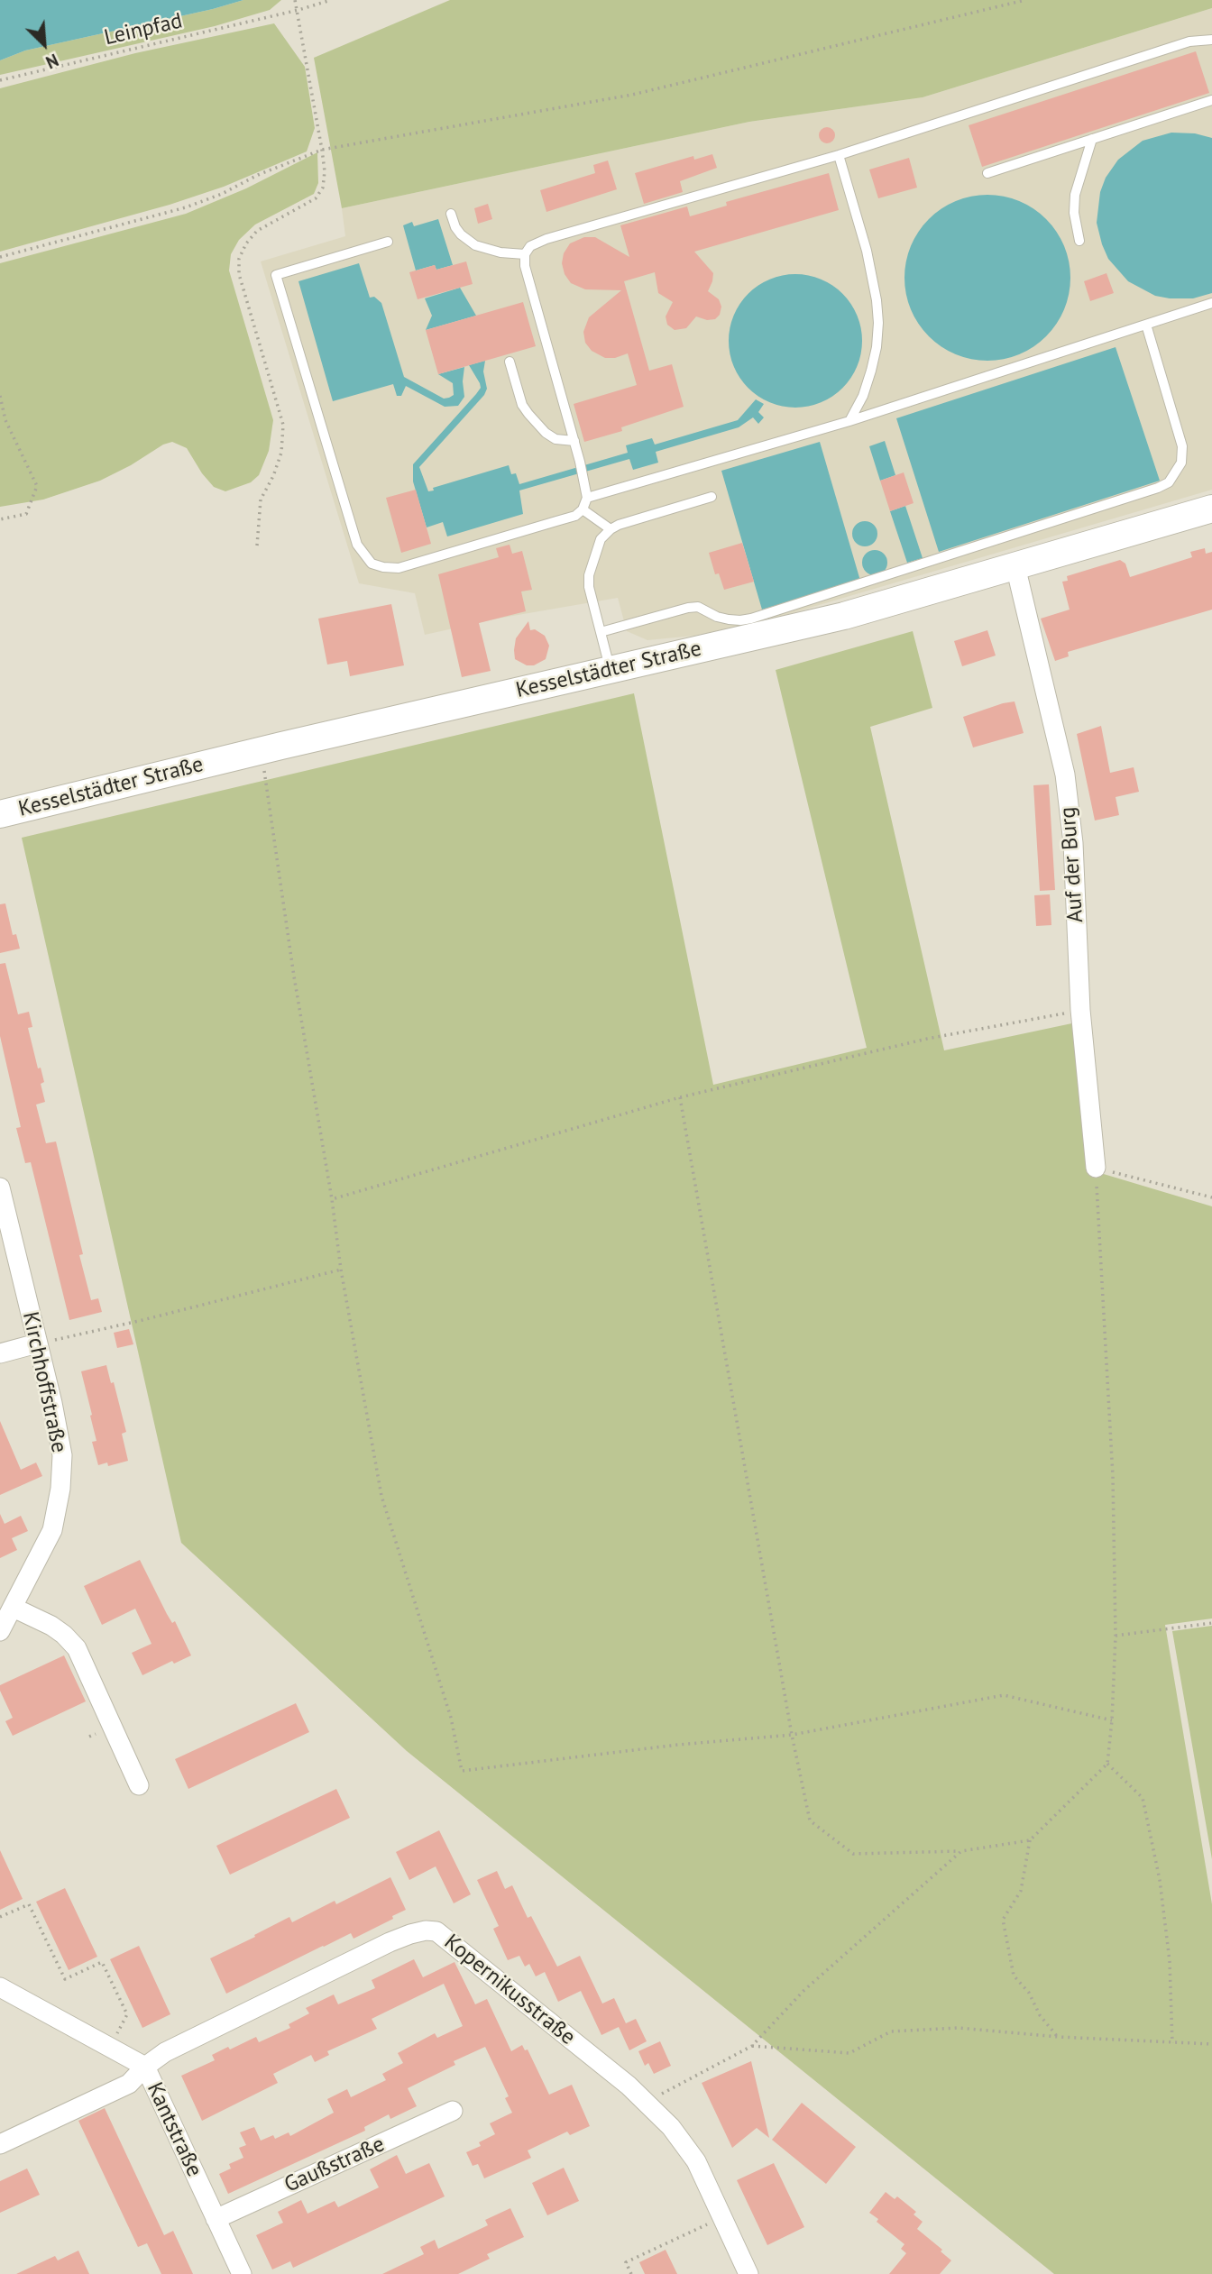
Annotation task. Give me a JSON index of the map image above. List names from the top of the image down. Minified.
{"streets":{"main road":["Kesselstädter Straße"],"street":["Auf der Burg","Kirchhoffstraße","Kopernikusstraße","Kantstraße","Gaußstraße"],"path":["Leinpfad"]},"crossings":[["Kesselstädter Straße","Auf der Burg"],["Kopernikusstraße","Kantstraße"],["Kantstraße","Gaußstraße"]],"north":"bottom right"}
